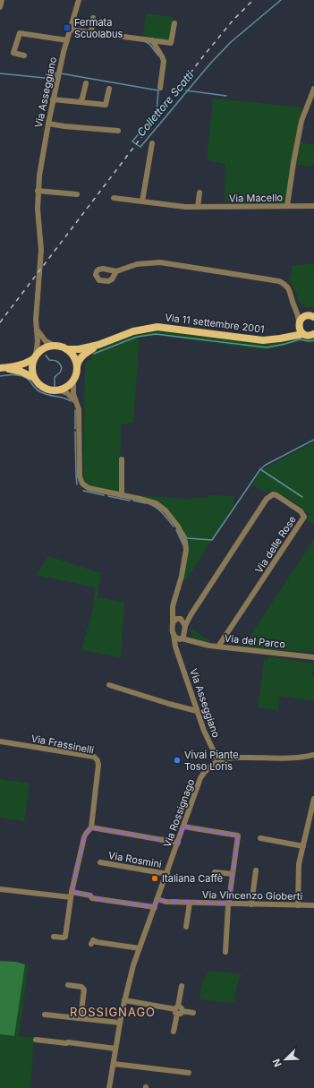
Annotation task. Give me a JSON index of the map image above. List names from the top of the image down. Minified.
{"streets":{"main road":["Via Asseggiano","Via 11 settembre 2001"],"street":["Via Macello","Via delle Rose","Via del Parco","Via Frassinelli","Via Rossignago","Via Rosmini","Via Vincenzo Gioberti"]},"crossings":[["Via Asseggiano","Via 11 settembre 2001"],["Via Asseggiano","Via delle Rose"],["Via Asseggiano","Via Rossignago"],["Via delle Rose","Via del Parco"],["Via Rossignago","Via Rosmini"],["Via Rossignago","Via Vincenzo Gioberti"]],"districts":["ROSSIGNAGO"],"water":["Collettore Scatti"],"places":{"transit":["Fermata Scuolabus"],"other":["Vivai Piante Toso Loris","Italiana Caffè"]},"north":"bottom left"}
